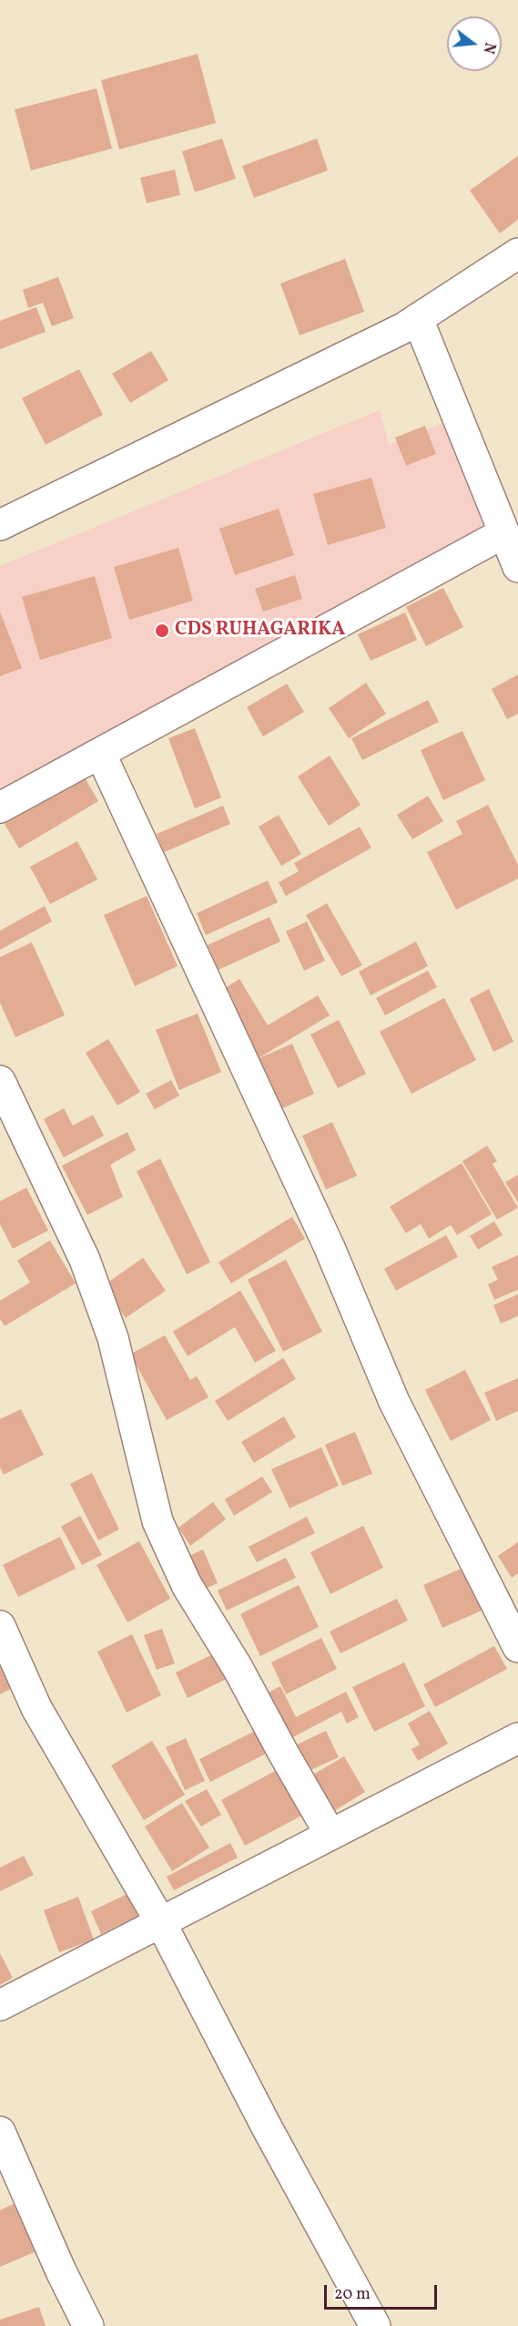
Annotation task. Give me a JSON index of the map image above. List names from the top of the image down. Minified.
{"places":["CDS RUHAGARIKA"],"scale_bar":"20 m","north":"right"}
